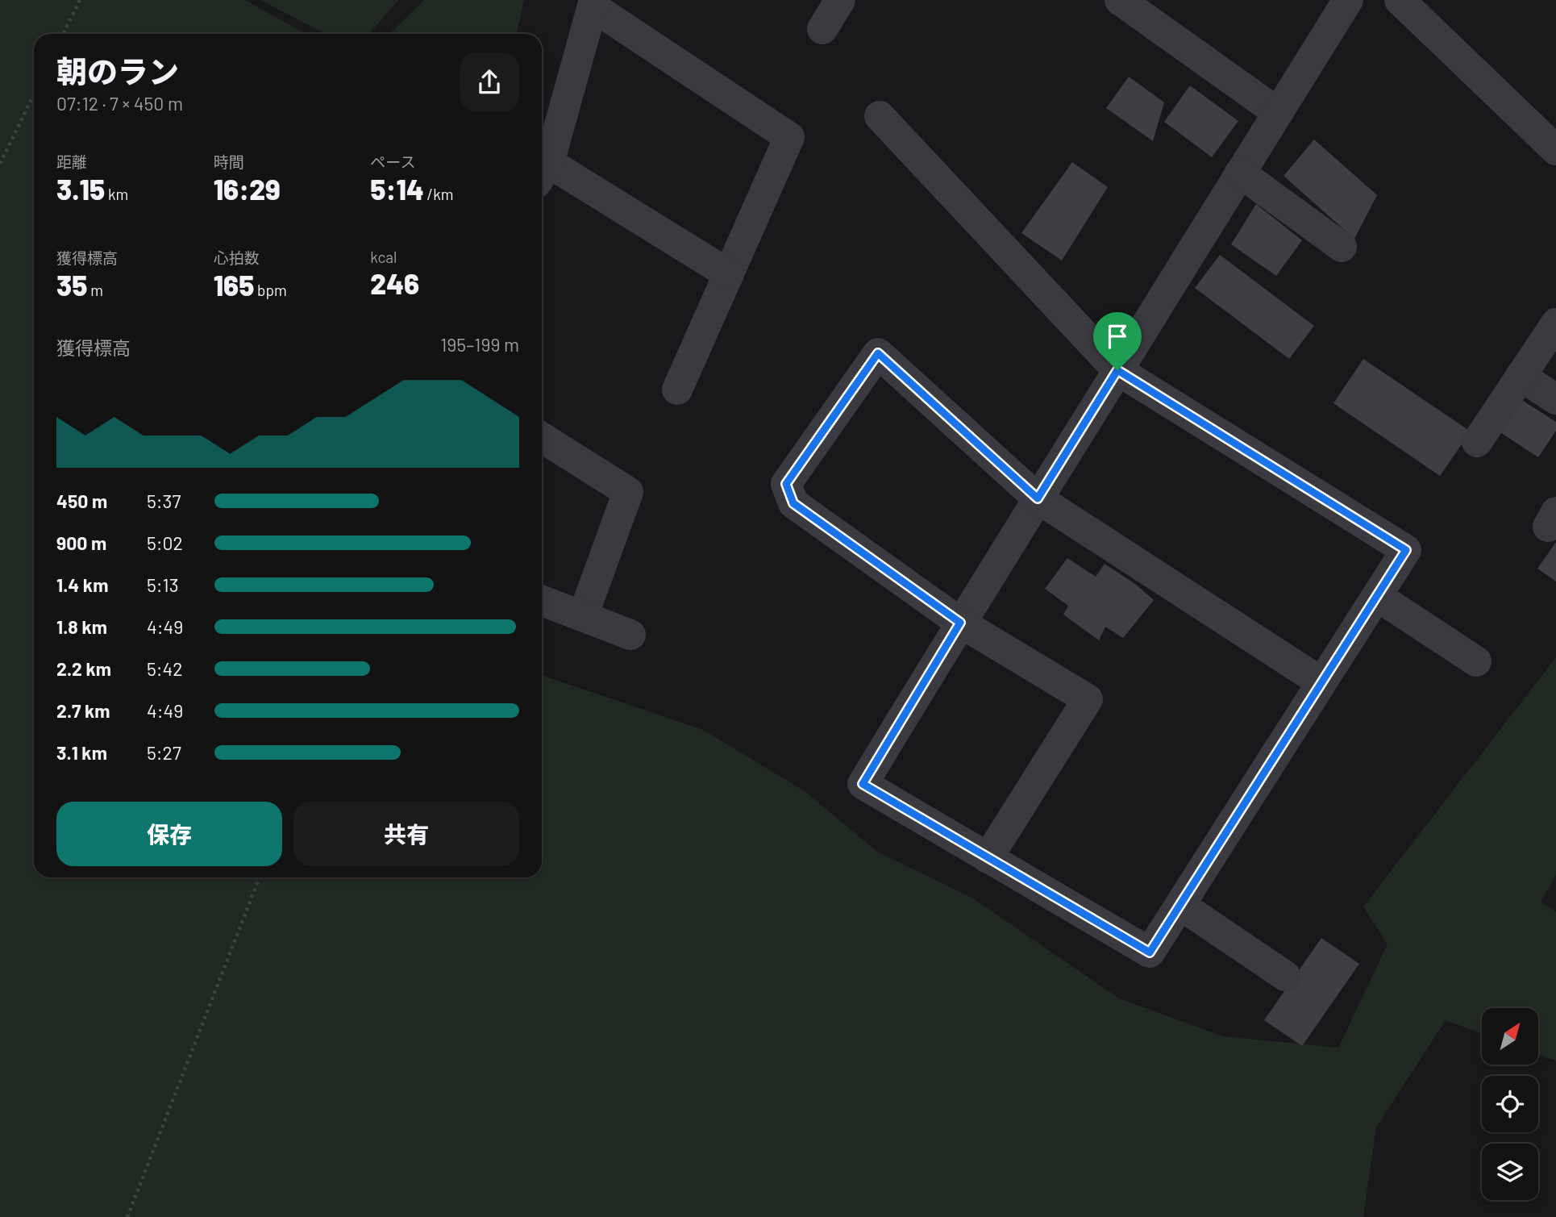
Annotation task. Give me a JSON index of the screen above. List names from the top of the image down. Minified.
{"north":"top right","page":{"heading":["朝のラン","07:12 · 7 × 450 m"],"stats":[["距離","3.15 km"],["時間","16:29"],["ペース","5:14 /km"],["獲得標高","35 m"],["心拍数","165 bpm"],["kcal","246"]],"chart":["獲得標高","195–199 m"],"list":[{"name":"450 m","note":"5:37"},{"name":"900 m","note":"5:02"},{"name":"1.4 km","note":"5:13"},{"name":"1.8 km","note":"4:49"},{"name":"2.2 km","note":"5:42"},{"name":"2.7 km","note":"4:49"},{"name":"3.1 km","note":"5:27"}],"buttons":["保存","共有"]}}
